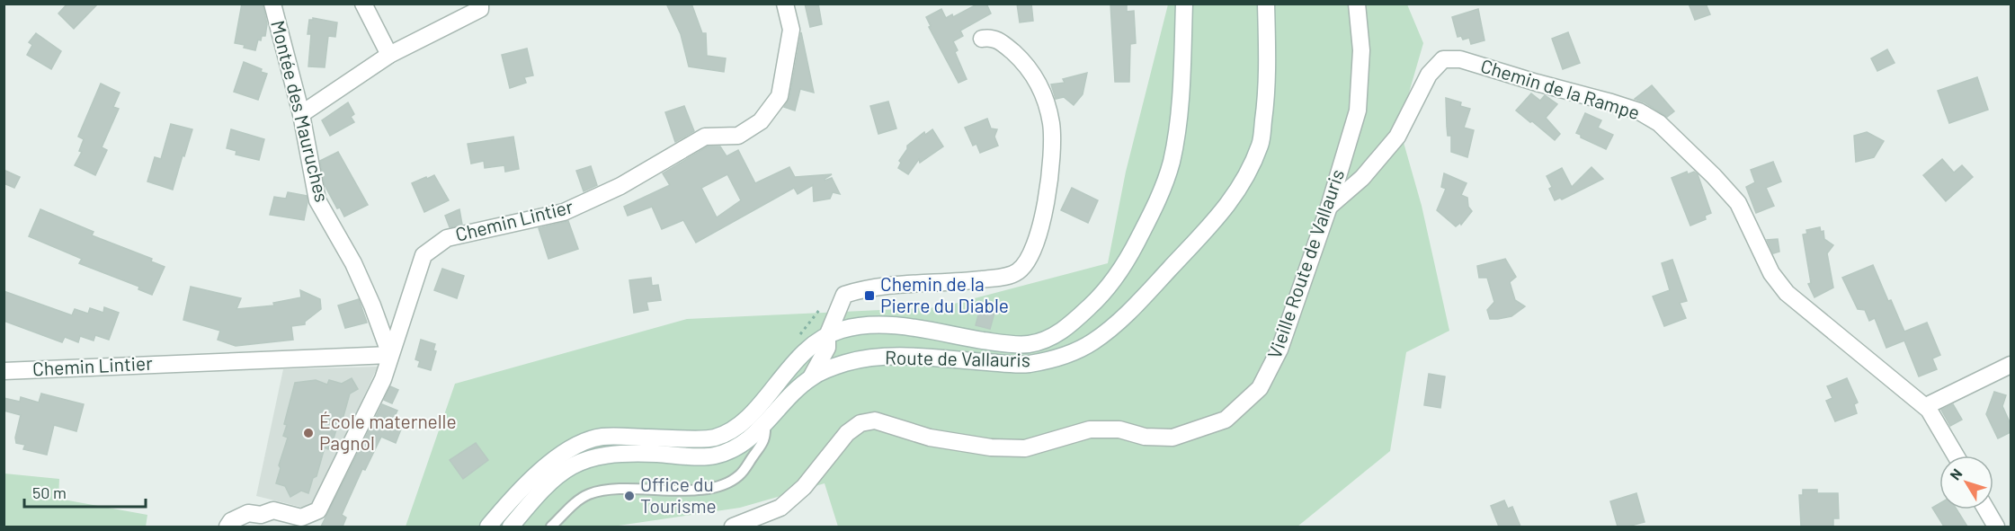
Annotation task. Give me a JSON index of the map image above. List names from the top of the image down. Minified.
{"streets":{"street":["Chemin de la Rampe","Montée des Mauruches","Chemin Lintier","Vieille Route de Vallauris","Route de Vallauris"]},"crossings":[["Chemin de la Rampe","Vieille Route de Vallauris"],["Montée des Mauruches","Chemin Lintier"]],"places":{"transit":["Chemin de la Pierre du Diable"],"other":["École maternelle Pagnol","Office du Tourisme"]},"scale_bar":"50 m","north":"top left"}
